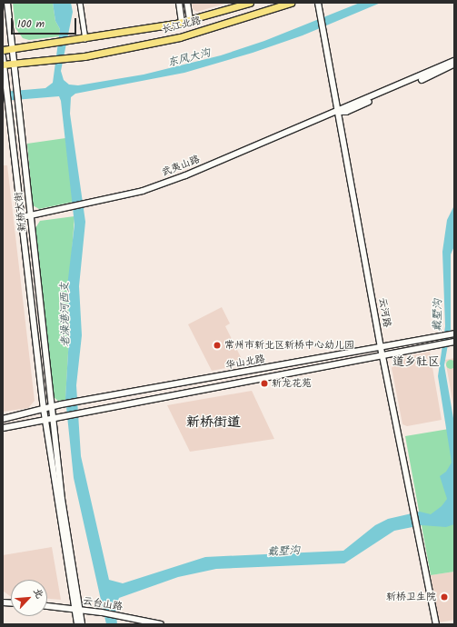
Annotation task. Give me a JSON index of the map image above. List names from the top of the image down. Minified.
{"streets":{"main road":["长江北路"],"street":["武夷山路","新桥大街","云河路","华山北路","云台山路"]},"crossings":[["长江北路","新桥大街"],["武夷山路","新桥大街"],["武夷山路","云河路"],["新桥大街","华山北路"],["新桥大街","云台山路"],["云河路","华山北路"]],"districts":["道乡社区","新桥街道"],"water":["东风大沟","老澡港河西支","戴墅沟"],"places":["常州市新北区新桥中心幼儿园","新龙花苑","新桥卫生院"],"scale_bar":"100 m","north":"top right"}
